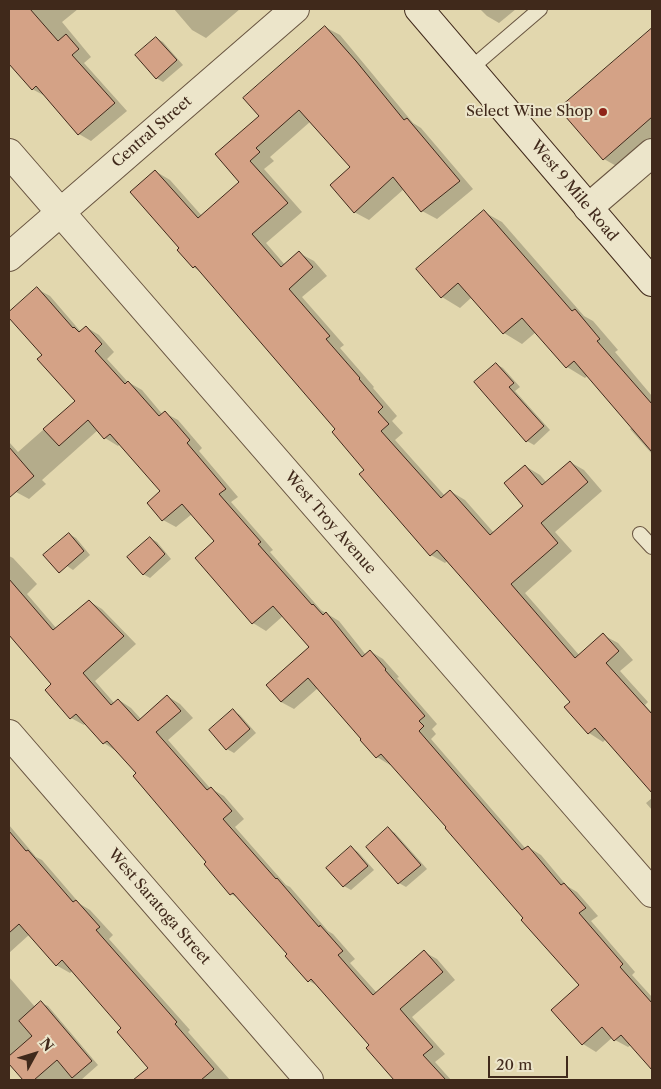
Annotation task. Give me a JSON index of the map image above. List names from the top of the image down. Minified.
{"streets":{"street":["Central Street","West 9 Mile Road","West Troy Avenue","West Saratoga Street"]},"crossings":[["Central Street","West Troy Avenue"]],"places":["Select Wine Shop"],"scale_bar":"20 m","north":"top right"}
